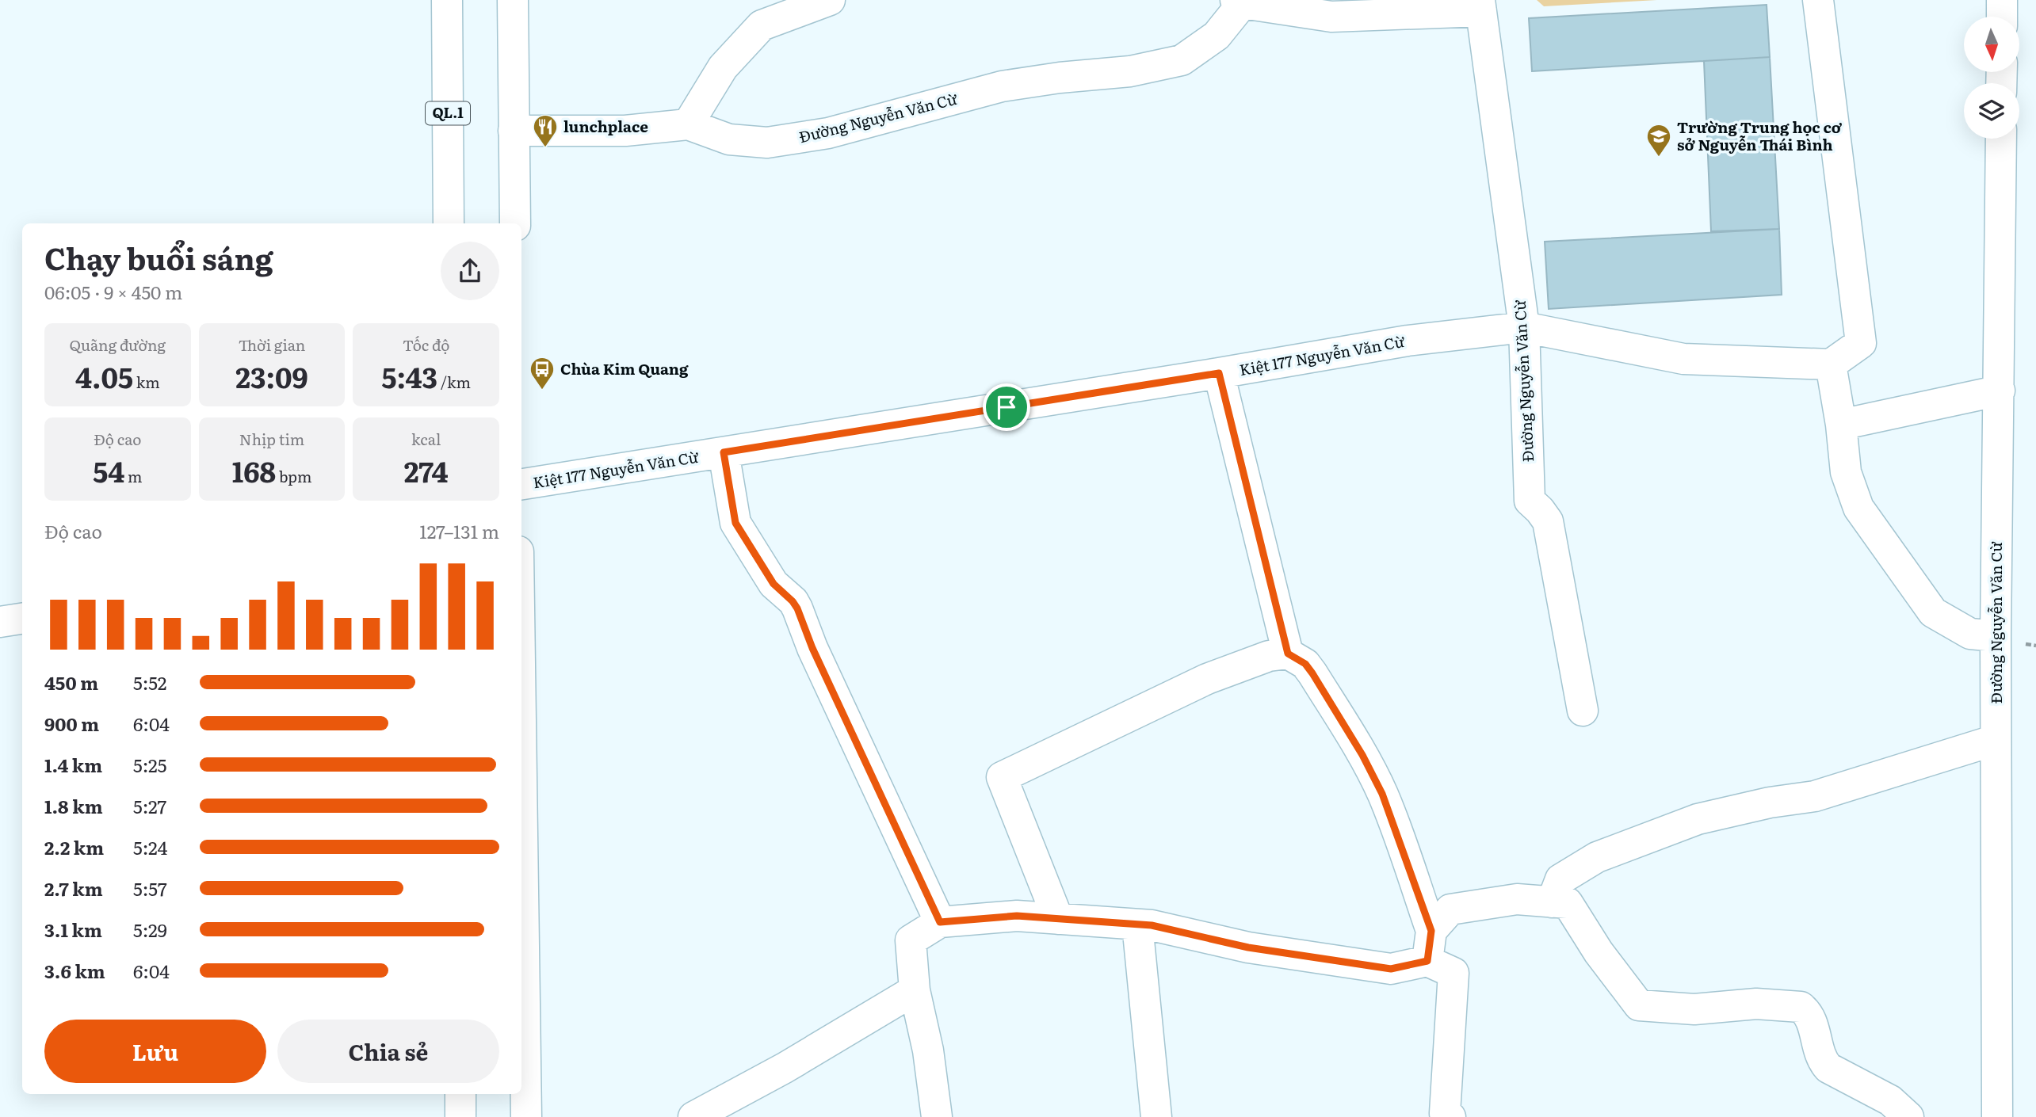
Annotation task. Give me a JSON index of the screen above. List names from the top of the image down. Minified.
{"streets":{"main road":["QL.1","Đường Nguyễn Văn Cừ","Kiệt 177 Nguyễn Văn Cừ"]},"crossings":[["Đường Nguyễn Văn Cừ","Kiệt 177 Nguyễn Văn Cừ"]],"places":{"restaurant":["lunchplace"],"school or university":["Trường Trung học cơ sở Nguyễn Thái Bình"],"bus stop":["Chùa Kim Quang"]},"north":"bottom","page":{"heading":["Chạy buổi sáng","06:05 · 9 × 450 m"],"stats":[["Quãng đường","4.05 km"],["Thời gian","23:09"],["Tốc độ","5:43 /km"],["Độ cao","54 m"],["Nhịp tim","168 bpm"],["kcal","274"]],"chart":["Độ cao","127–131 m"],"list":[{"name":"450 m","note":"5:52"},{"name":"900 m","note":"6:04"},{"name":"1.4 km","note":"5:25"},{"name":"1.8 km","note":"5:27"},{"name":"2.2 km","note":"5:24"},{"name":"2.7 km","note":"5:57"},{"name":"3.1 km","note":"5:29"},{"name":"3.6 km","note":"6:04"}],"buttons":["Lưu","Chia sẻ"]}}
